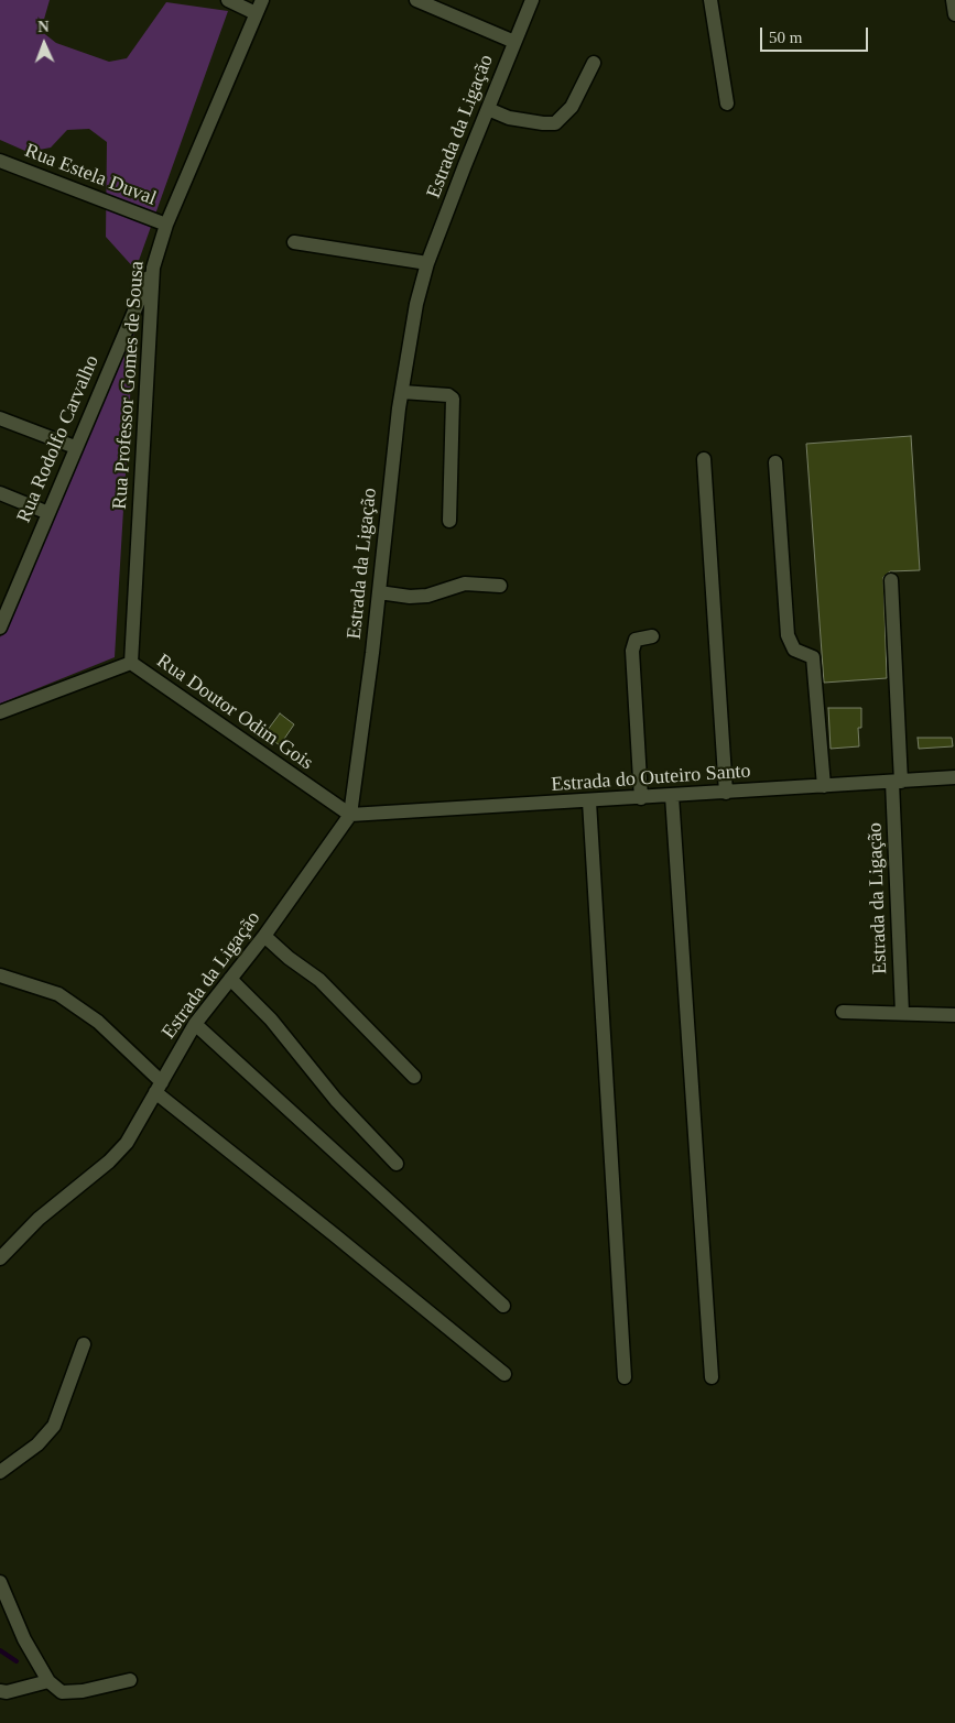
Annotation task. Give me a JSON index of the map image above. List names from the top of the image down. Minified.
{"streets":{"street":["Estrada da Ligação","Rua Estela Duval","Rua Professor Gomes de Sousa","Rua Rodolfo Carvalho","Rua Doutor Odim Gois","Estrada do Outeiro Santo"]},"crossings":[["Estrada da Ligação","Rua Doutor Odim Gois"],["Estrada da Ligação","Estrada do Outeiro Santo"],["Rua Estela Duval","Rua Professor Gomes de Sousa"],["Rua Professor Gomes de Sousa","Rua Rodolfo Carvalho"],["Rua Professor Gomes de Sousa","Rua Doutor Odim Gois"],["Rua Doutor Odim Gois","Estrada do Outeiro Santo"]],"scale_bar":"50 m","north":"top"}
